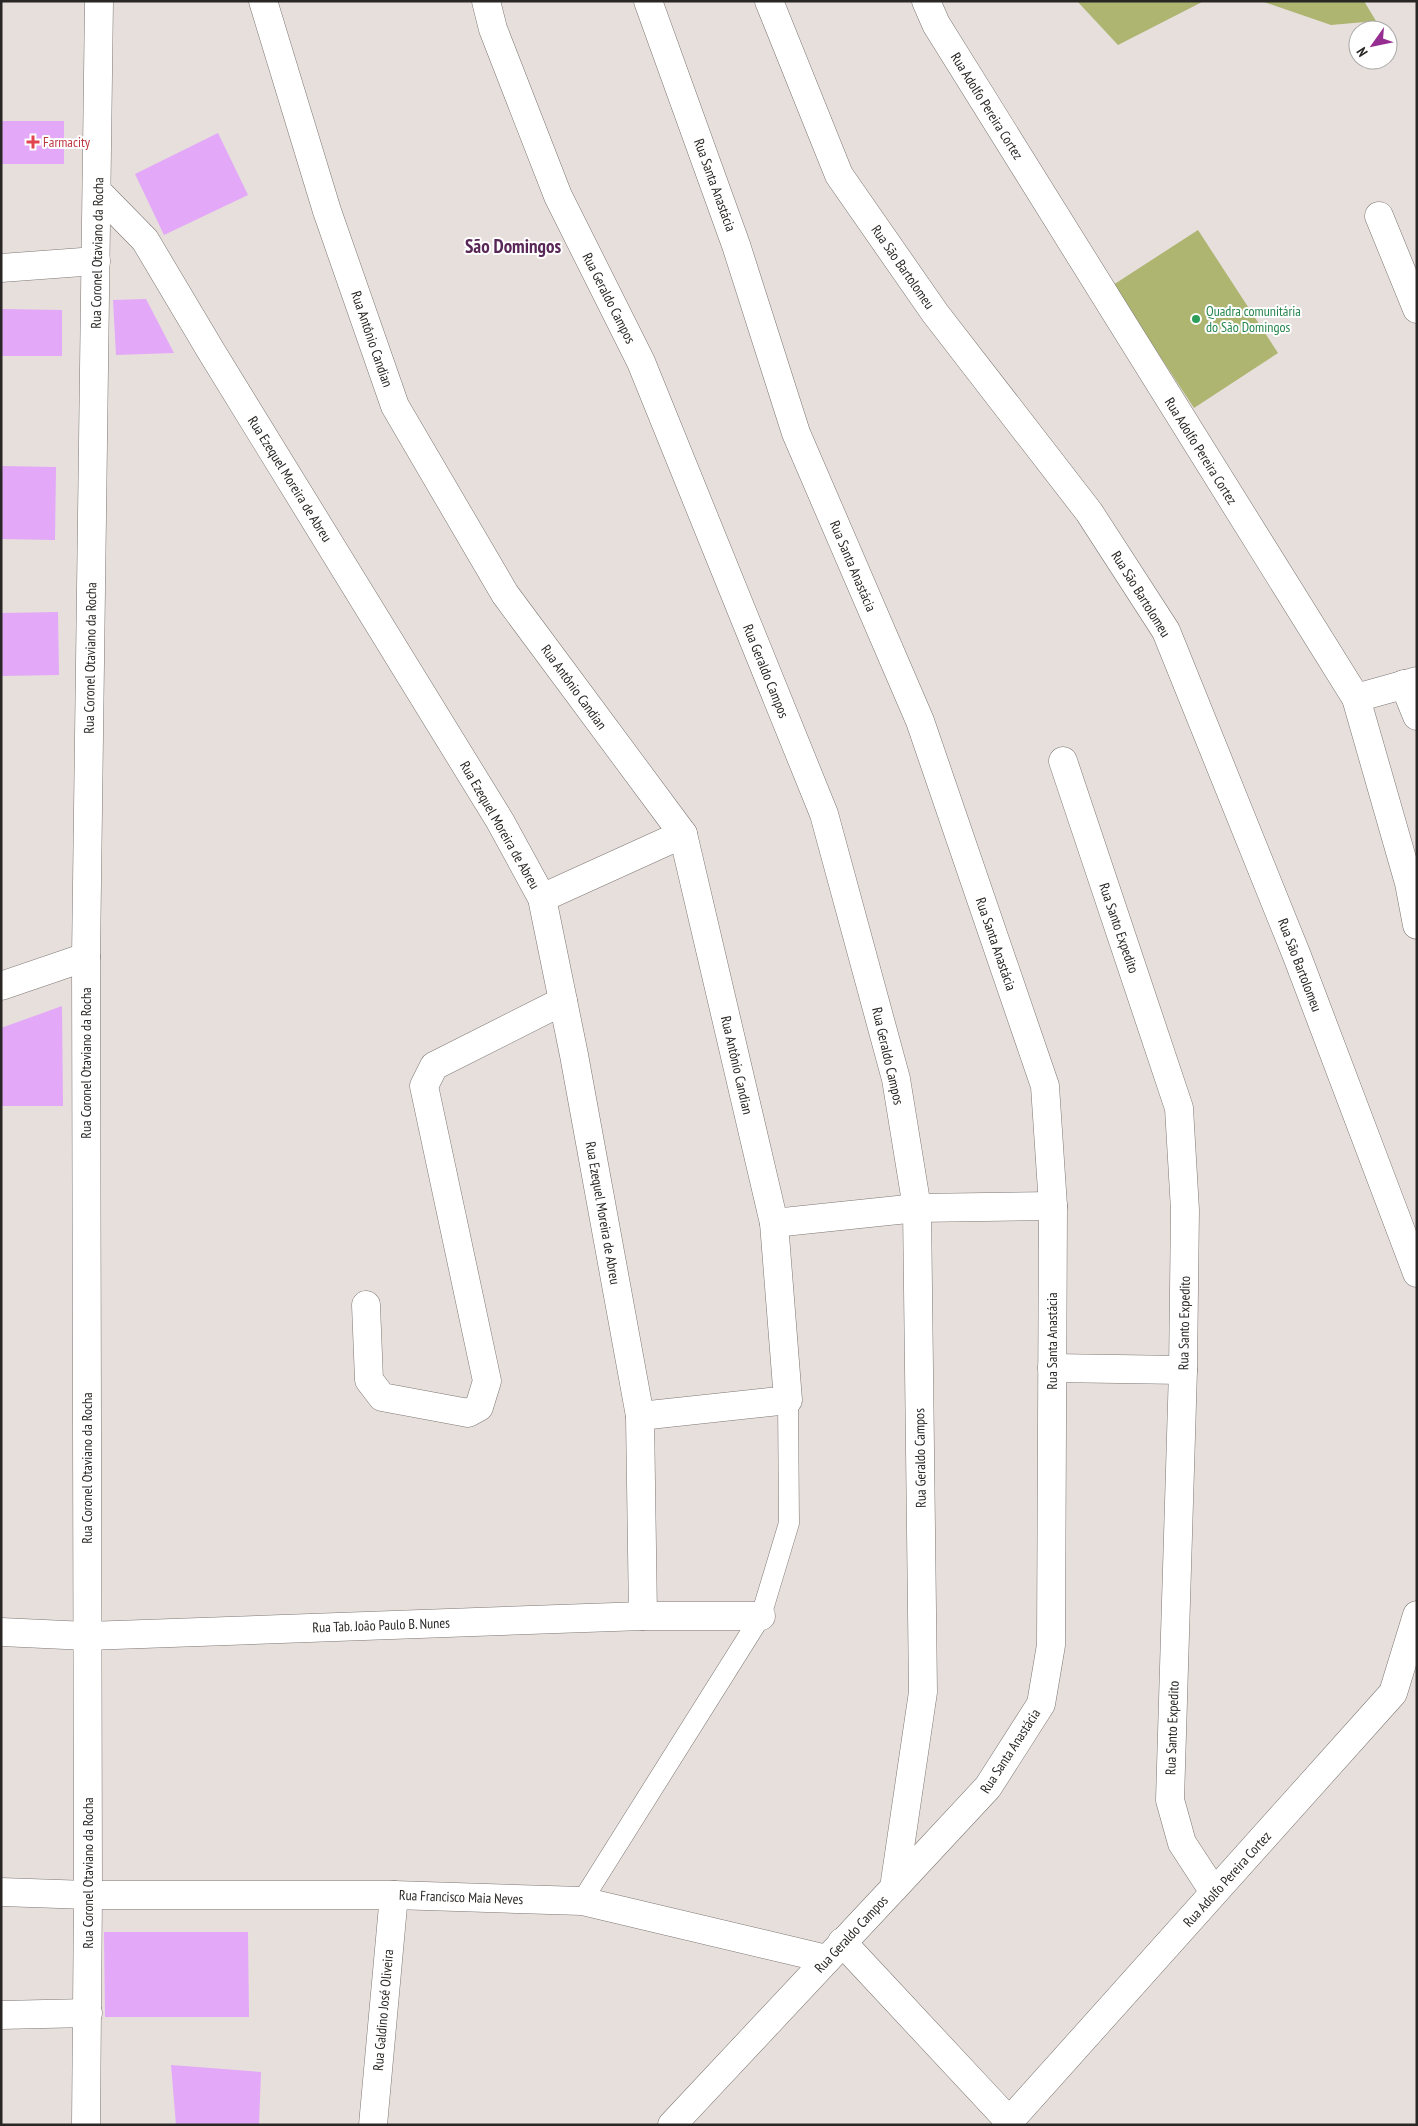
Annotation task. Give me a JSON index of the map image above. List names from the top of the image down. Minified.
{"streets":{"street":["Rua Adolfo Pereira Cortez","Rua Santa Anastácia","Rua Coronel Otaviano da Rocha","Rua São Bartolomeu","Rua Geraldo Campos","Rua Antônio Candian","Rua Ezequel Moreira de Abreu","Rua Santo Expedito","Rua Tab. João Paulo B. Nunes","Rua Francisco Maia Neves","Rua Galdino José Oliveira"]},"crossings":[["Rua Adolfo Pereira Cortez","Rua Santo Expedito"],["Rua Santa Anastácia","Rua Geraldo Campos"],["Rua Coronel Otaviano da Rocha","Rua Ezequel Moreira de Abreu"],["Rua Coronel Otaviano da Rocha","Rua Tab. João Paulo B. Nunes"],["Rua Coronel Otaviano da Rocha","Rua Francisco Maia Neves"],["Rua Geraldo Campos","Rua Francisco Maia Neves"],["Rua Ezequel Moreira de Abreu","Rua Tab. João Paulo B. Nunes"],["Rua Francisco Maia Neves","Rua Galdino José Oliveira"]],"districts":["São Domingos"],"places":{"health":["Farmacity"],"other":["Quadra comunitária do São Domingos"]},"north":"bottom left"}
